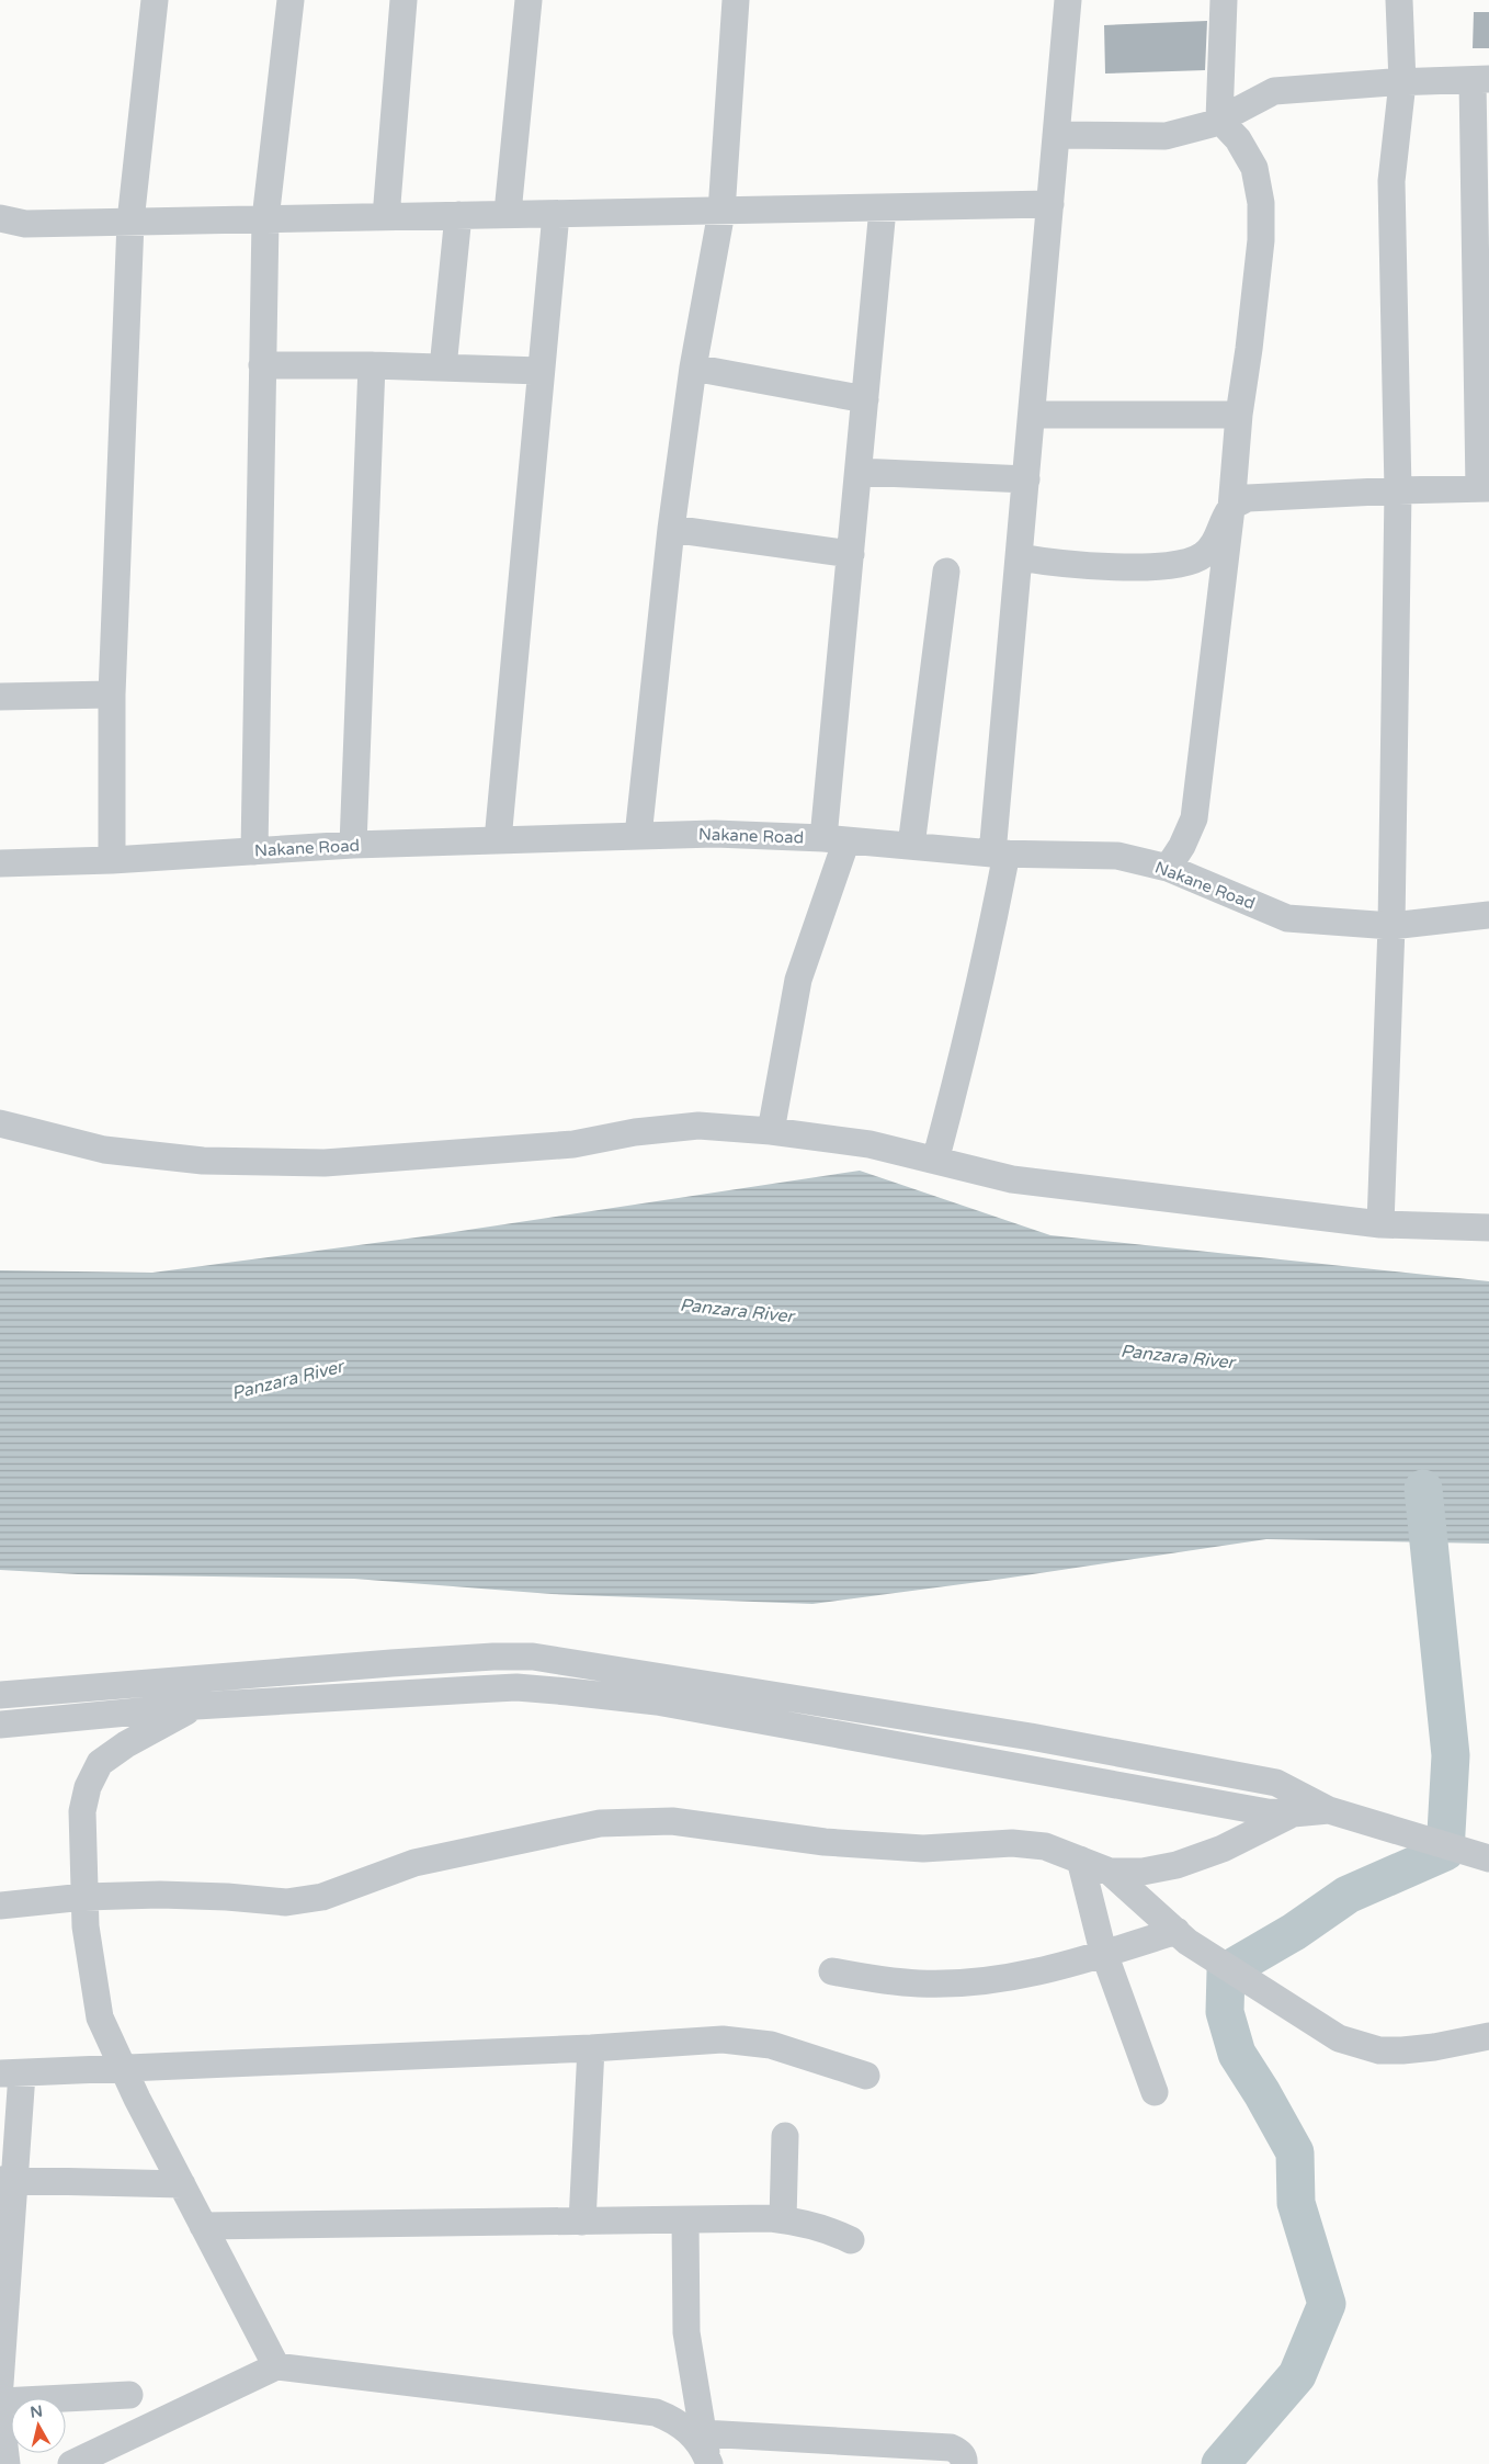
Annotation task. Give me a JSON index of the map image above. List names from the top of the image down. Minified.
{"streets":{"street":["Nakane Road"]},"water":["Panzara River"],"north":"top"}
